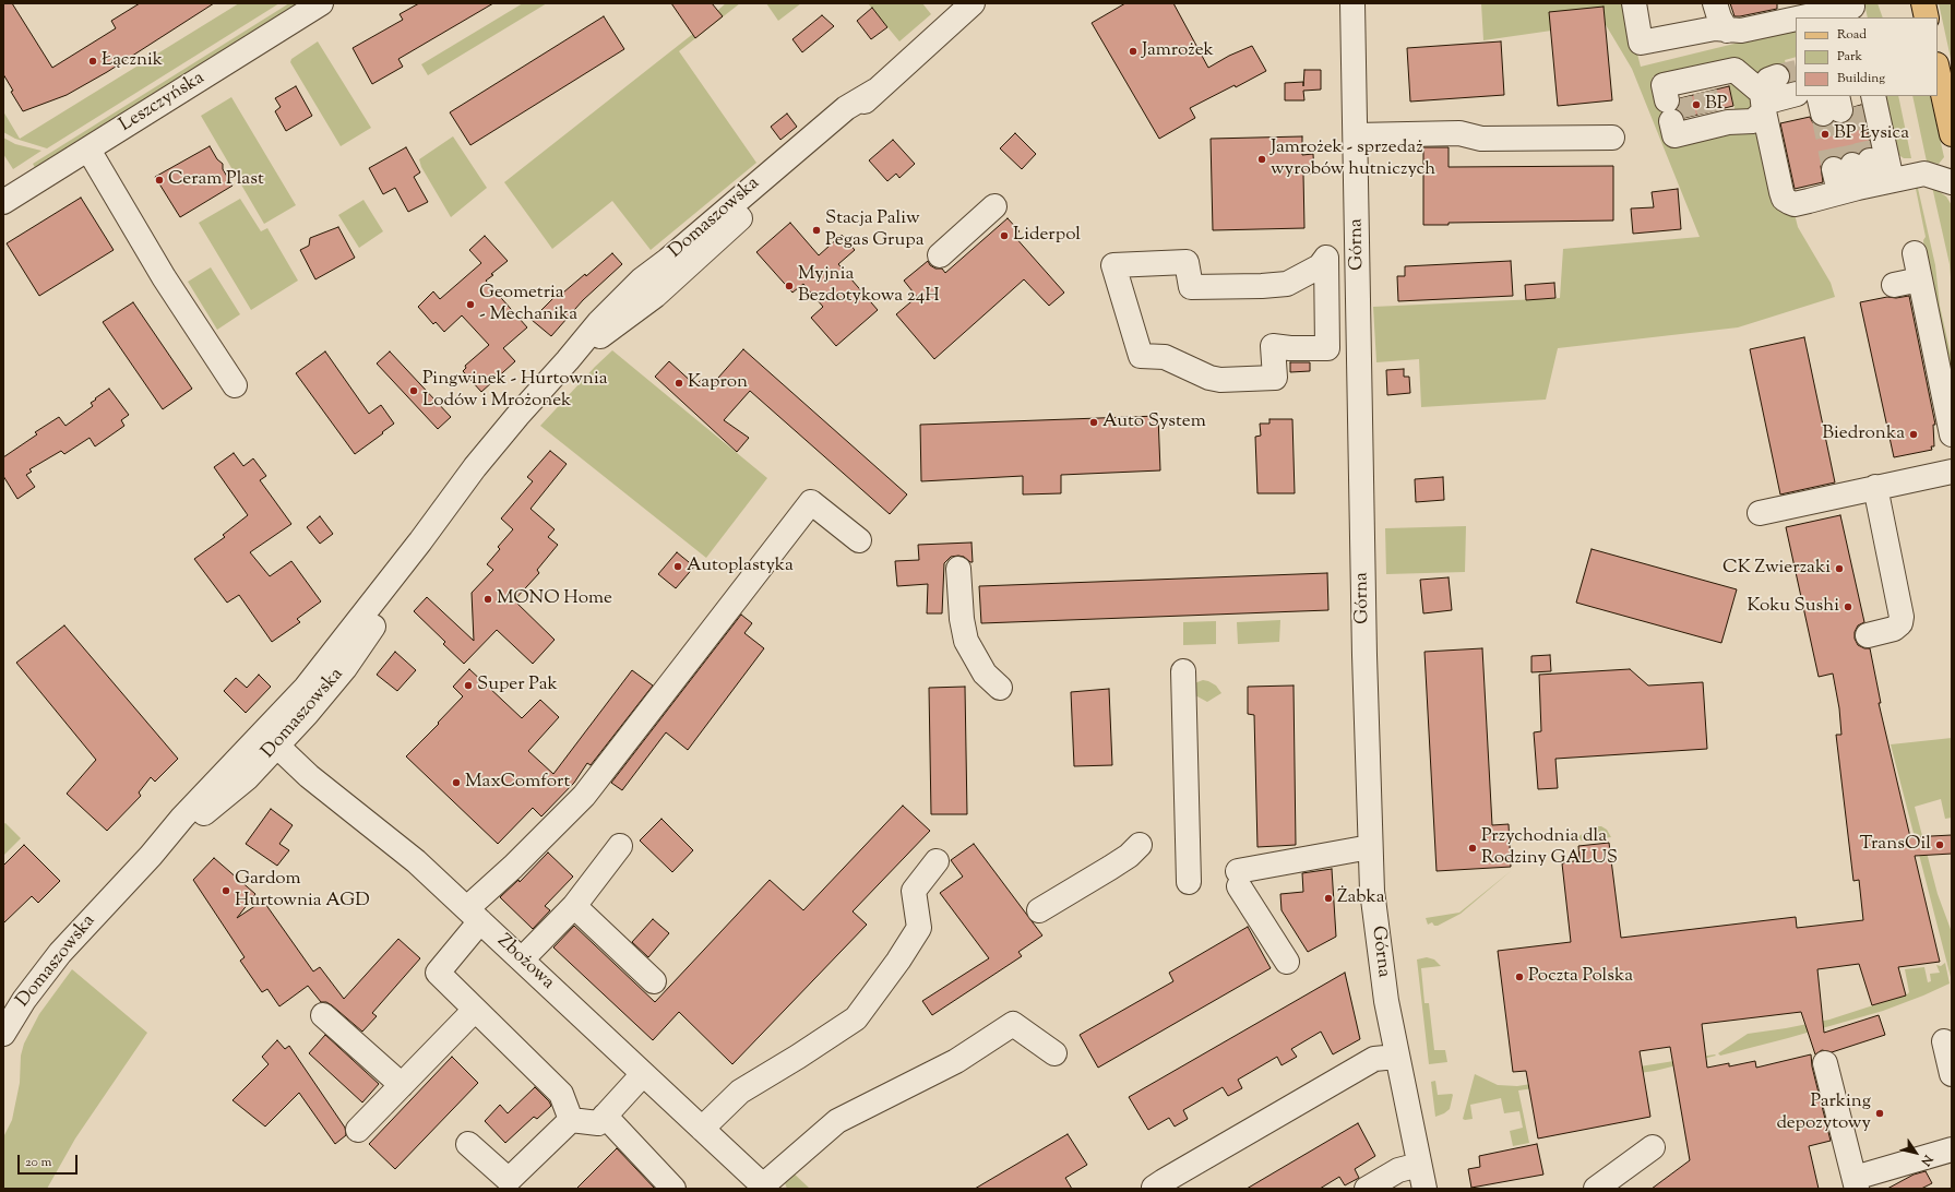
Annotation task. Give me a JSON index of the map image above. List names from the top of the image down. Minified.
{"streets":{"street":["Leszczyńska","Domaszowska","Górna","Zbożowa"]},"crossings":[["Domaszowska","Zbożowa"]],"places":["Jamrożek","Łącznik","BP","BP Łysica","Jamrożek - sprzedaż wyrobów hutniczych","Ceram Plast","Stacja Paliw Pegas Grupa","Liderpol","Myjnia Bezdotykowa 24H","Geometria - Mechanika","Kapron","Pingwinek - Hurtownia Lodów i Mrożonek","Auto System","Biedronka","Autoplastyka","CK Zwierzaki","MONO Home","Koku Sushi","Super Pak","MaxComfort","TransOil","Przychodnia dla Rodziny GALUS","Gardom Hurtownia AGD","Żabka","Poczta Polska","Parking depozytowy"],"legend":["Road","Park","Building"],"scale_bar":"20 m","north":"bottom right"}
